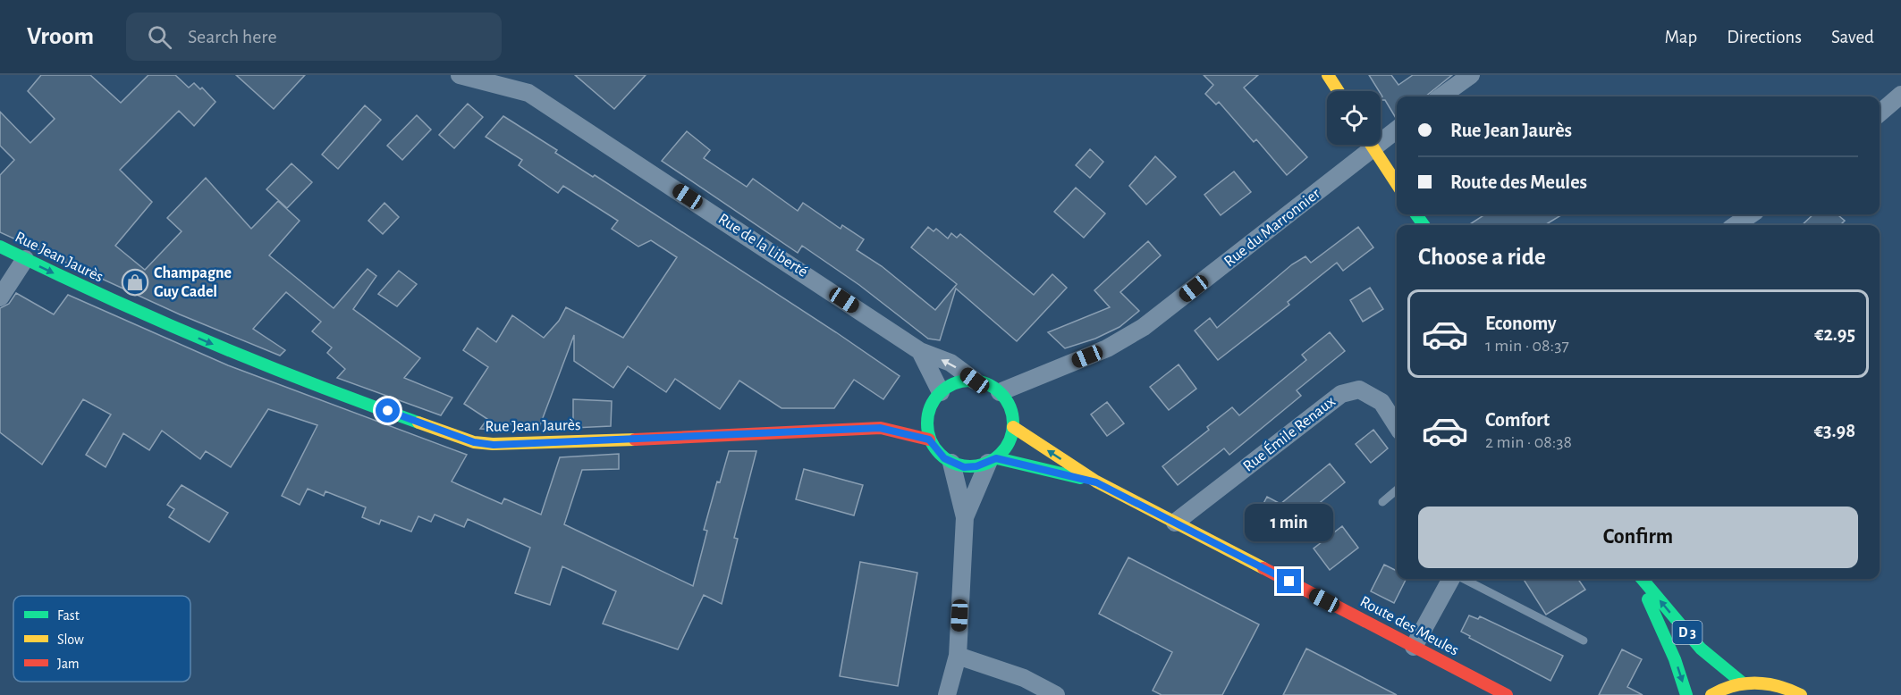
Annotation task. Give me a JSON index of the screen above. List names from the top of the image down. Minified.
{"streets":{"street":["Rue du Marronnier","Rue de la Liberté","Rue Jean Jaurès","Rue Émile Renaux","Route des Meules","D 3"]},"crossings":[["Rue du Marronnier","Rue de la Liberté"],["Rue du Marronnier","Rue Jean Jaurès"],["Rue du Marronnier","Route des Meules"],["Rue de la Liberté","Rue Jean Jaurès"],["Rue de la Liberté","Route des Meules"],["Rue Jean Jaurès","Route des Meules"],["Rue Émile Renaux","Route des Meules"]],"one_way":["Rue Jean Jaurès"],"places":{"shop":["Champagne Guy Cadel"]},"legend":["Fast","Slow","Jam"],"page":{"header":"Vroom","search":"Search here","nav":["Map","Directions","Saved"],"banner":["Rue Jean Jaurès","Route des Meules"],"heading":"Choose a ride","list":[{"name":"Economy","note":"1 min · 08:37","value":"€2.95"},{"name":"Comfort","note":"2 min · 08:38","value":"€3.98"}],"buttons":"Confirm","bubble":"1 min"}}
